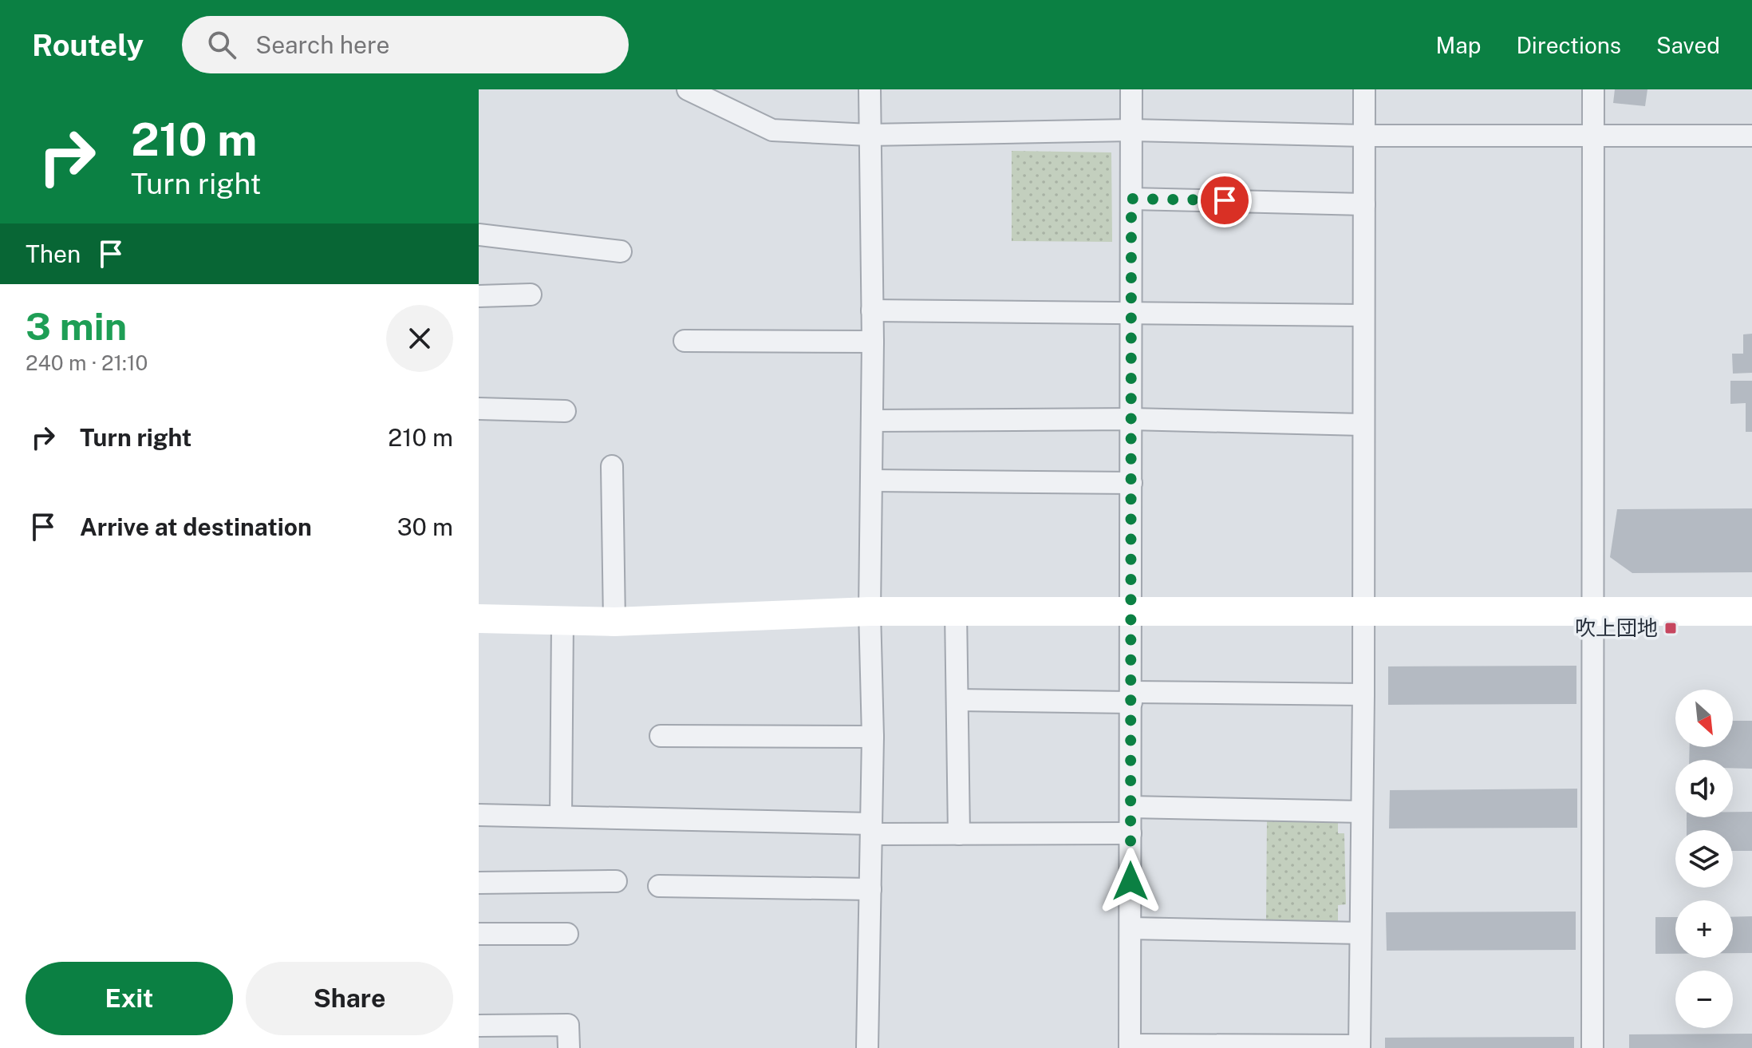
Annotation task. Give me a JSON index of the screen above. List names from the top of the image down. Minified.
{"places":{"transit":["吹上団地"]},"north":"bottom right","page":{"header":"Routely","search":"Search here","nav":["Map","Directions","Saved"],"turn":["210 m","Turn right"],"then":"Then","heading":["3 min","240 m · 21:10"],"list":[{"name":"Turn right","value":"210 m"},{"name":"Arrive at destination","value":"30 m"}],"map_buttons":["+","−"],"buttons":["Exit","Share"]}}
